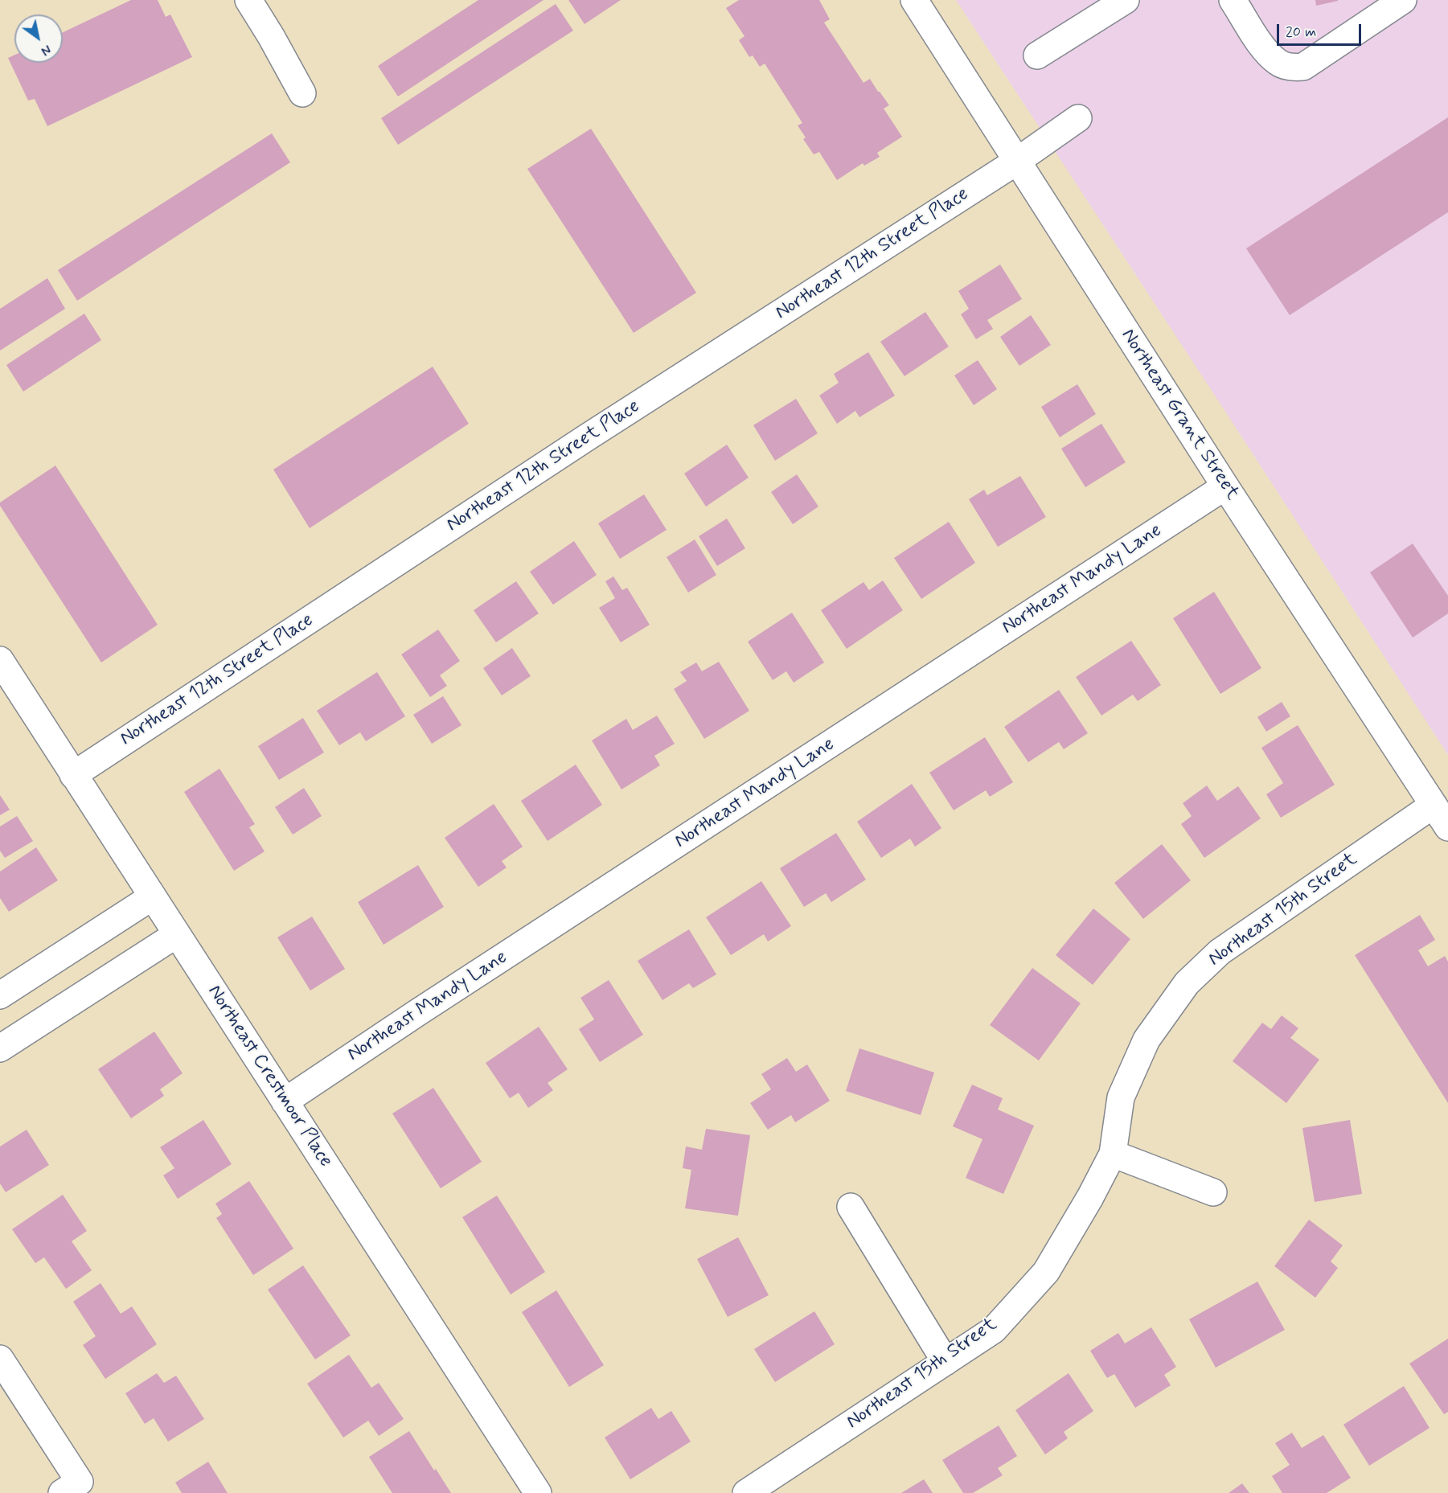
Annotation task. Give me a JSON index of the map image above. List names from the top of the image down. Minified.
{"streets":{"street":["Northeast 12th Street Place","Northeast Grant Street","Northeast Mandy Lane","Northeast 15th Street","Northeast Crestmoor Place"]},"crossings":[["Northeast 12th Street Place","Northeast Grant Street"],["Northeast 12th Street Place","Northeast Crestmoor Place"],["Northeast Grant Street","Northeast Mandy Lane"],["Northeast Grant Street","Northeast 15th Street"],["Northeast Mandy Lane","Northeast Crestmoor Place"]],"scale_bar":"20 m","north":"bottom right"}
